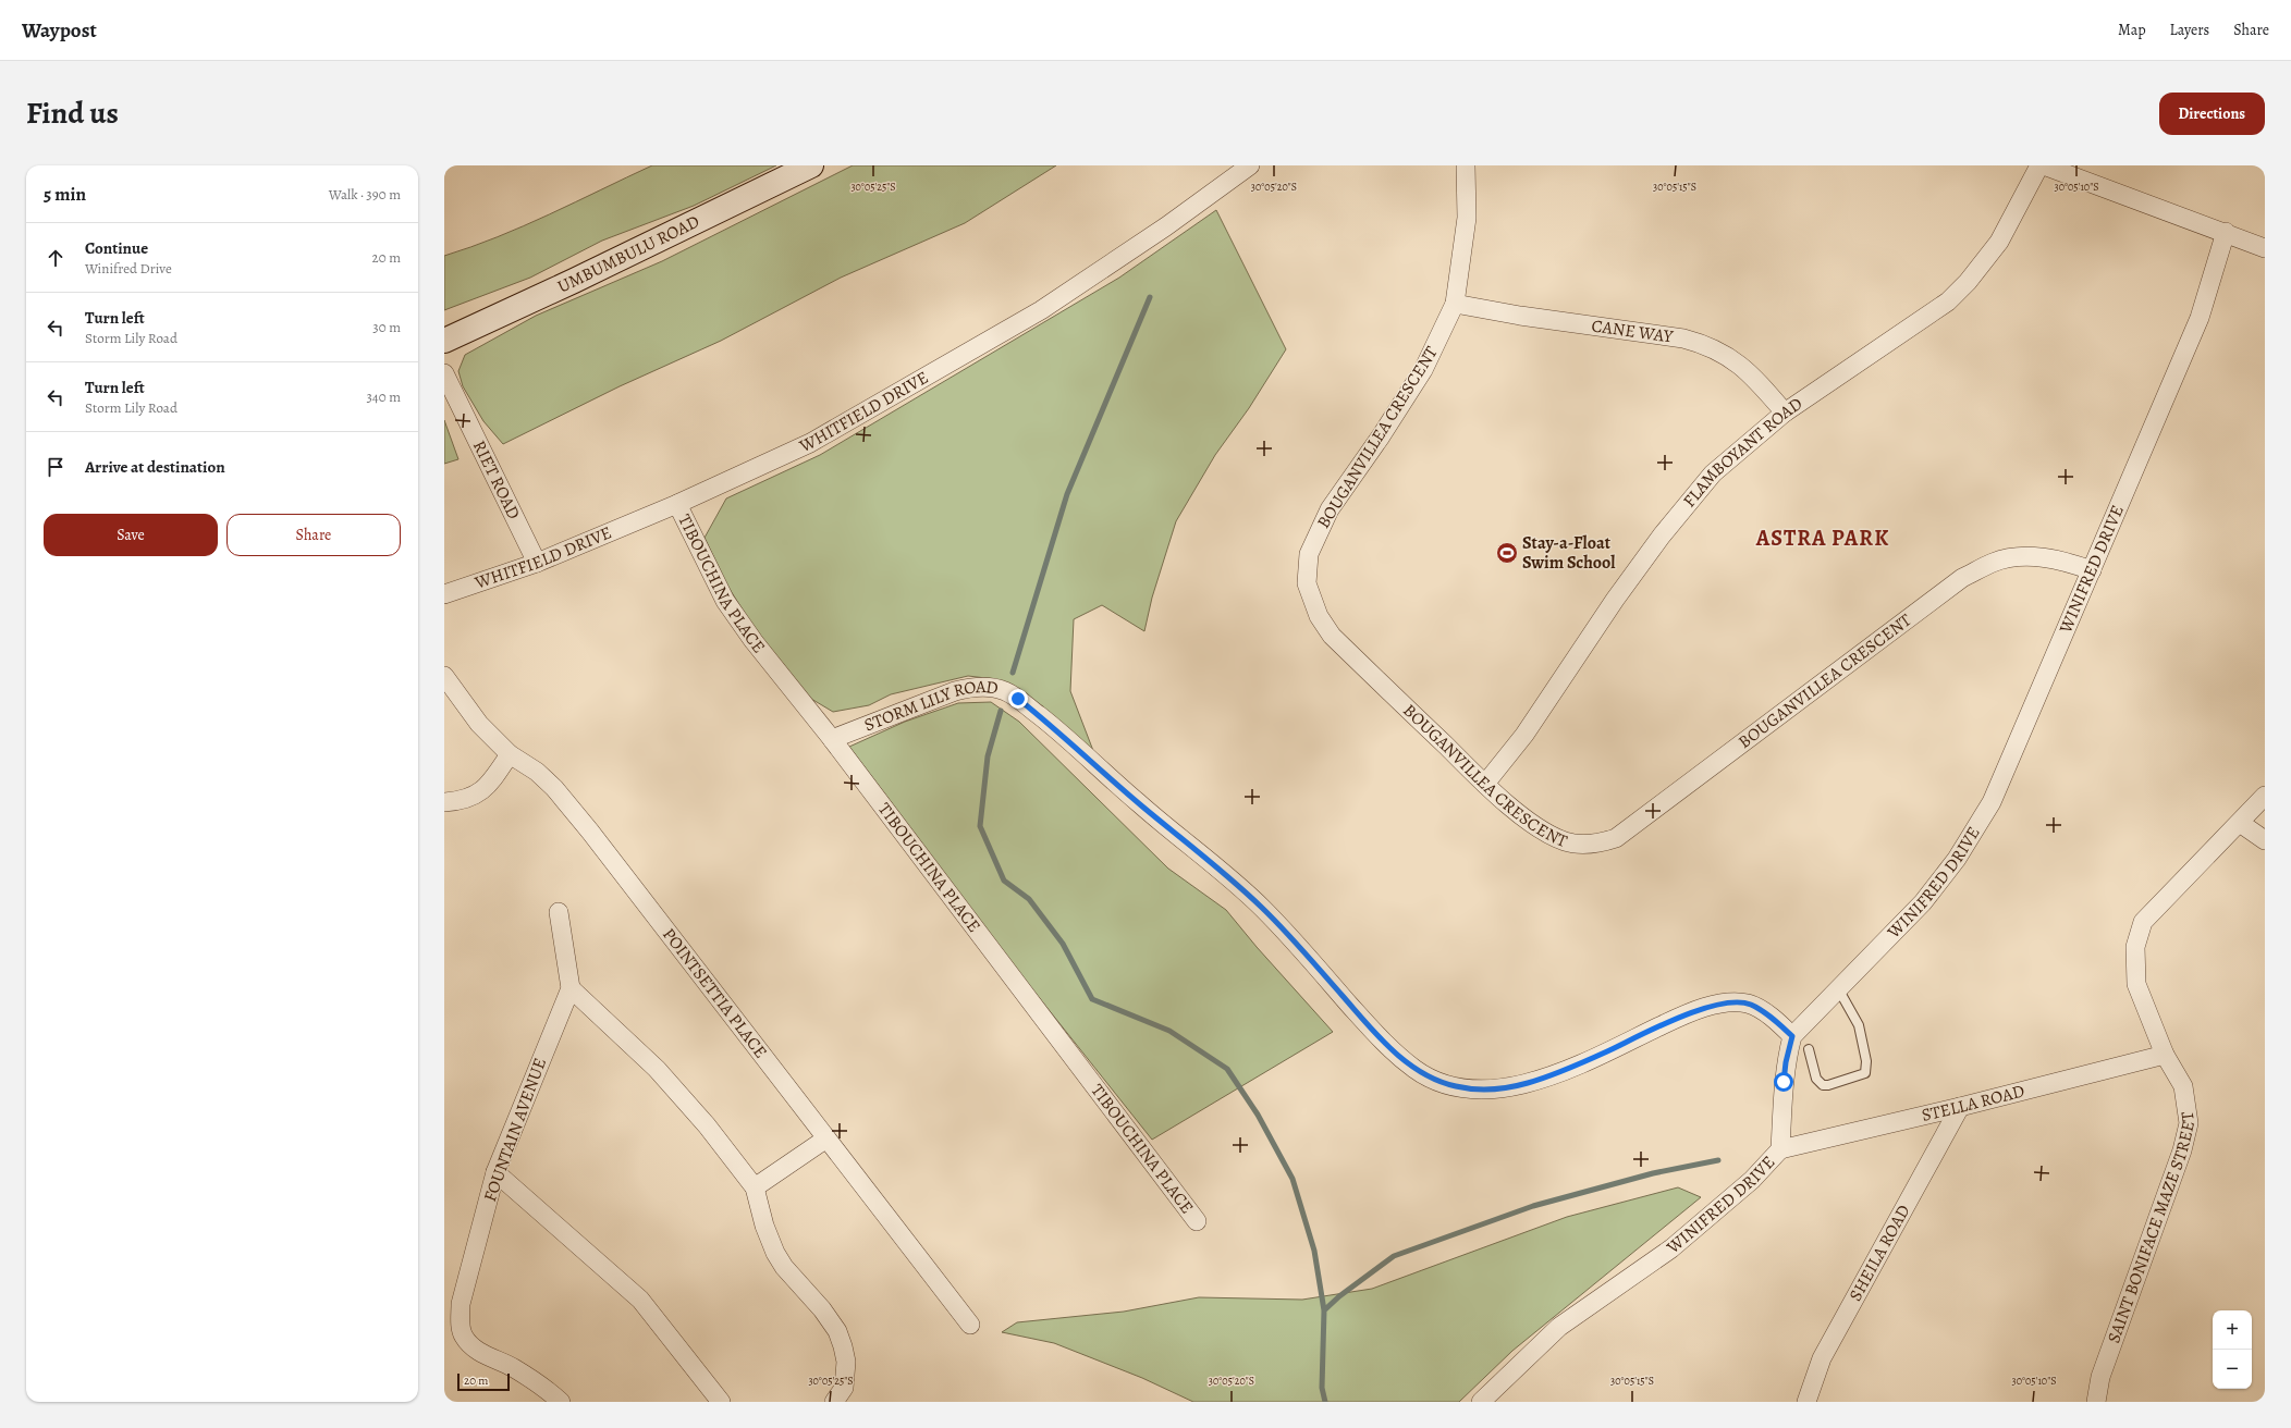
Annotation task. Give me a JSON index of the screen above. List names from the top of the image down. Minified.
{"streets":{"main road":["UMBUMBULU ROAD"],"street":["CANE WAY","WHITFIELD DRIVE","BOUGANVILLEA CRESCENT","FLAMBOYANT ROAD","RIET ROAD","WINIFRED DRIVE","TIBOUCHINA PLACE","STORM LILY ROAD","POINTSETTIA PLACE","STELLA ROAD","FOUNTAIN AVENUE","SAINT BONIFACE MAZE STREET","SHEILA ROAD"]},"crossings":[["CANE WAY","BOUGANVILLEA CRESCENT"],["CANE WAY","FLAMBOYANT ROAD"],["WHITFIELD DRIVE","RIET ROAD"],["WHITFIELD DRIVE","TIBOUCHINA PLACE"],["BOUGANVILLEA CRESCENT","FLAMBOYANT ROAD"],["BOUGANVILLEA CRESCENT","WINIFRED DRIVE"],["WINIFRED DRIVE","STORM LILY ROAD"],["WINIFRED DRIVE","STELLA ROAD"],["TIBOUCHINA PLACE","STORM LILY ROAD"],["STELLA ROAD","SAINT BONIFACE MAZE STREET"],["STELLA ROAD","SHEILA ROAD"]],"districts":["ASTRA PARK"],"places":{"sports":["Stay-a-Float Swim School"]},"scale_bar":"20 m","page":{"header":"Waypost","nav":["Map","Layers","Share"],"title":"Find us","buttons":["Directions",["Save","Share"]],"heading":["5 min","Walk · 390 m"],"list":[["Continue","Winifred Drive","20 m"],["Turn left","Storm Lily Road","30 m"],["Turn left","Storm Lily Road","340 m"],"Arrive at destination"],"map_buttons":["+","−"],"scale":"20 m"},"coordinates":["30°05'25\"S","30°05'20\"S","30°05'15\"S","30°05'10\"S"]}
